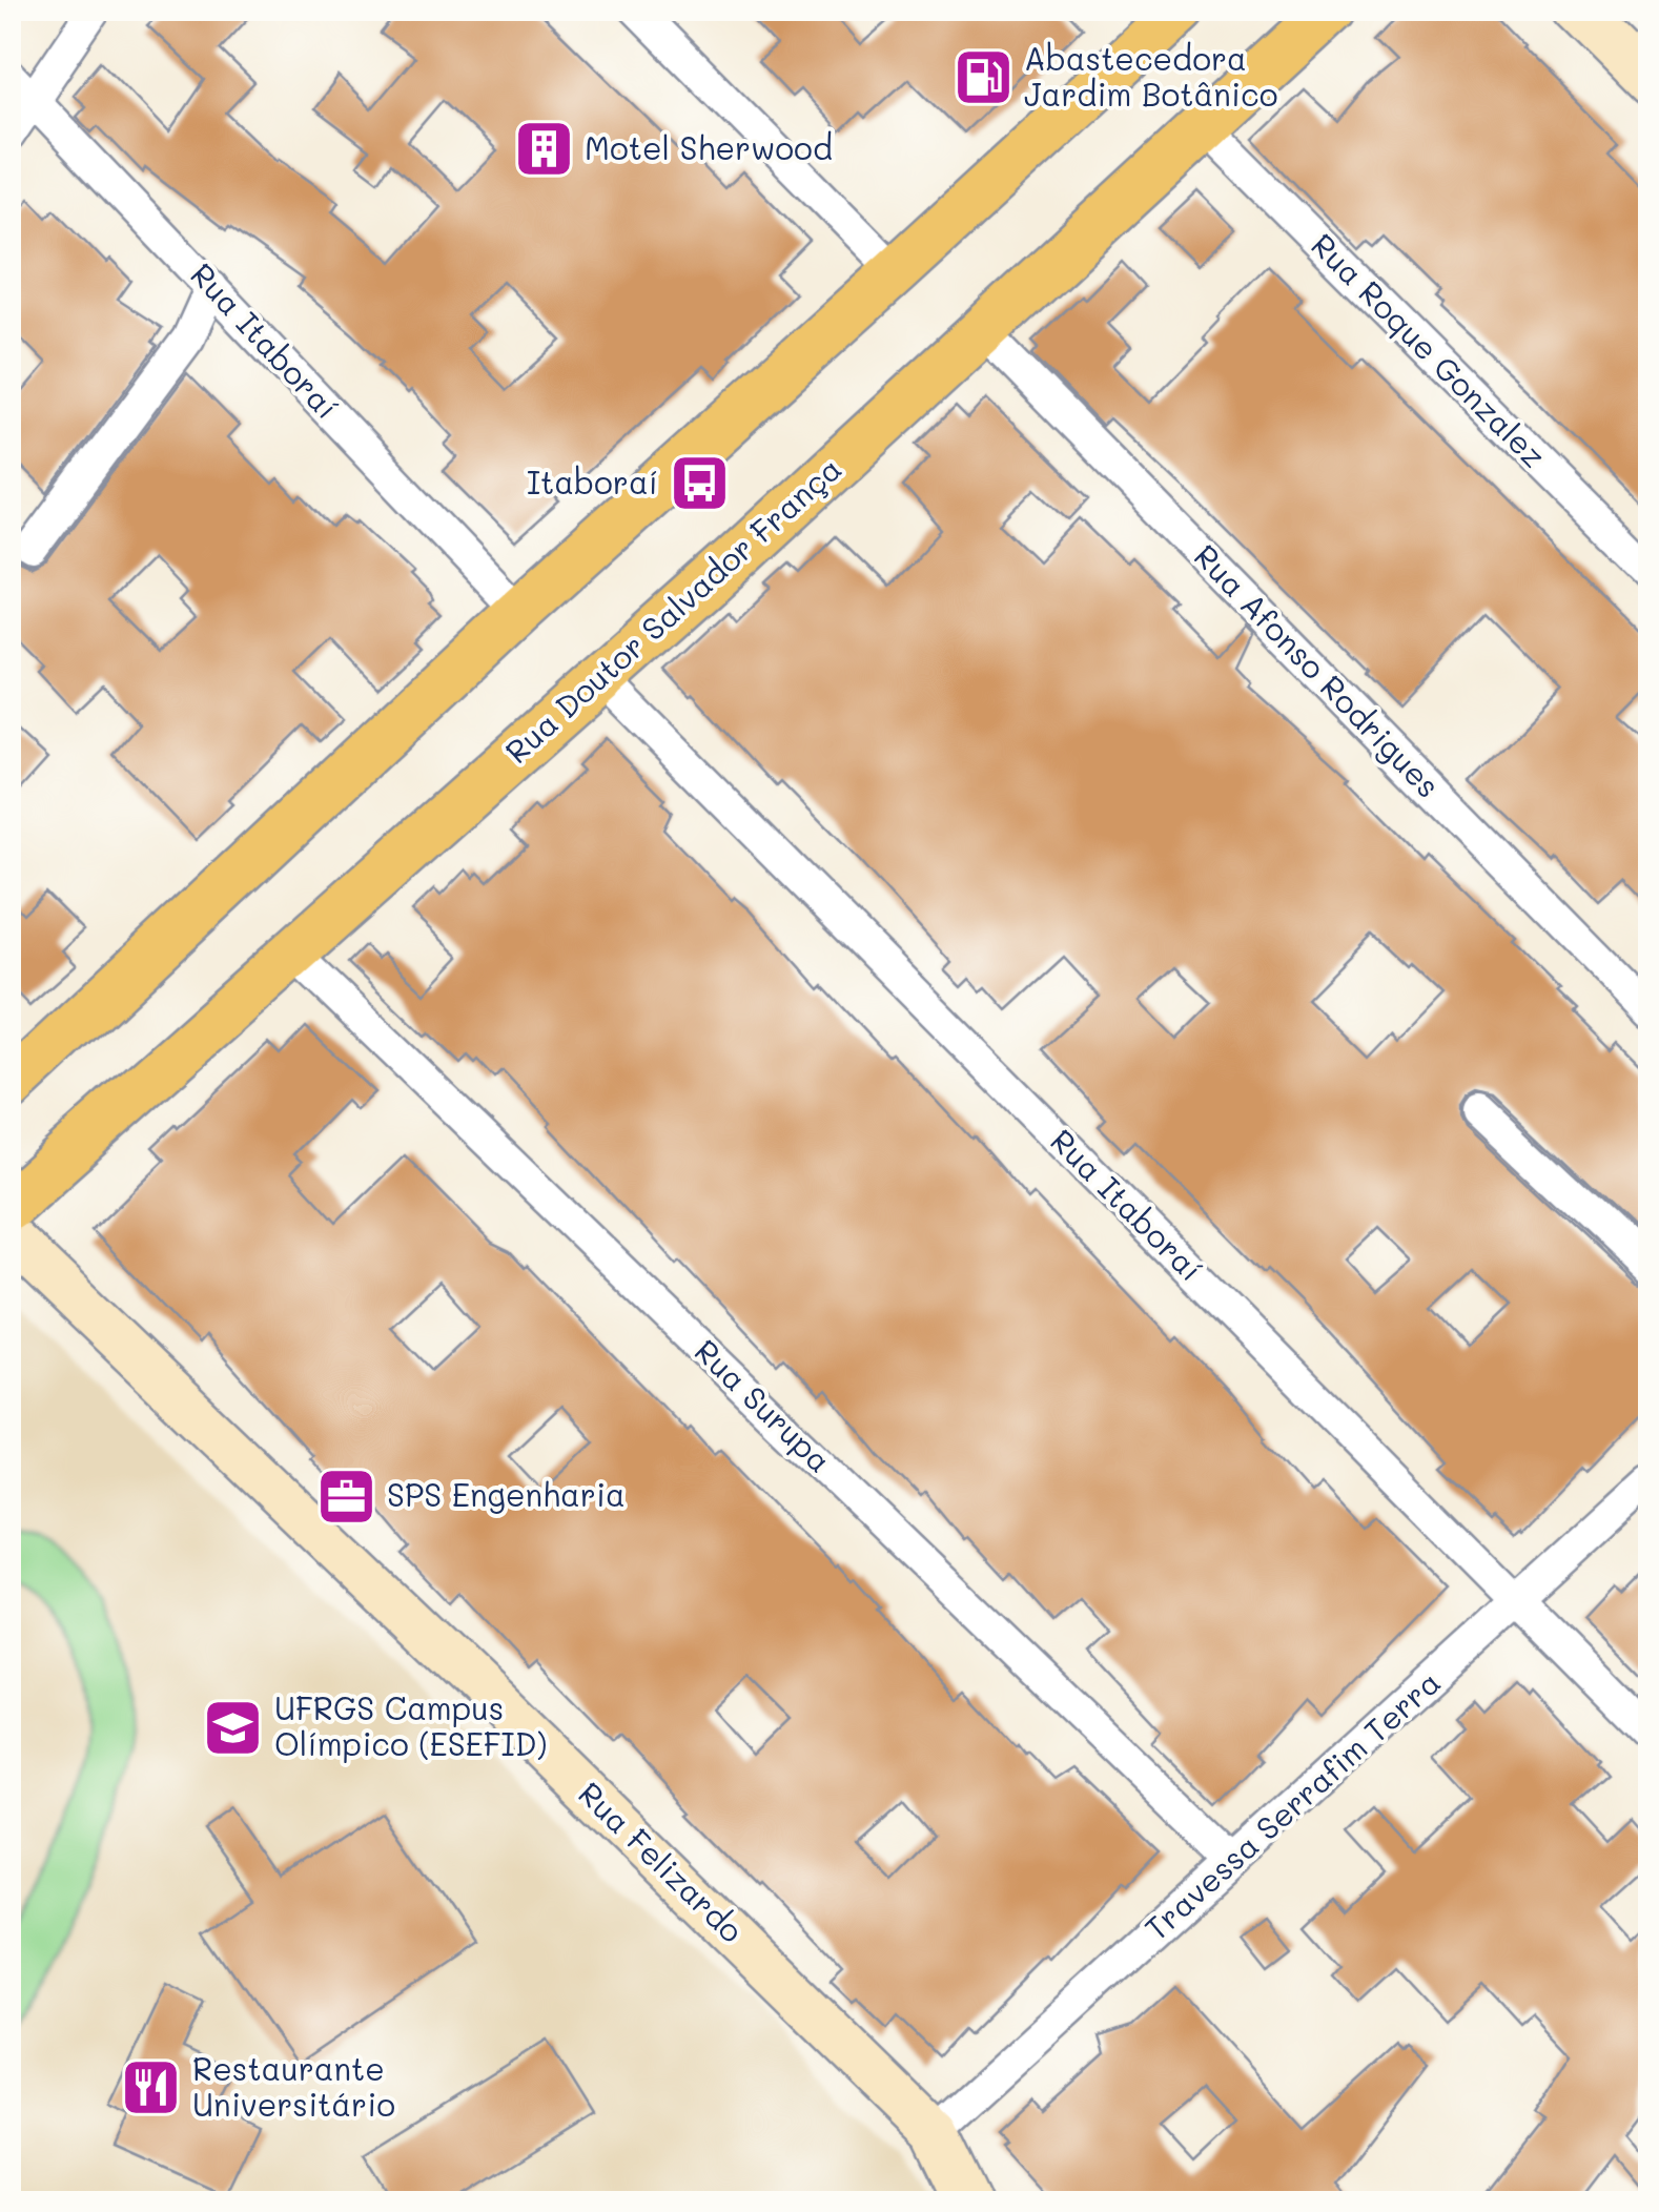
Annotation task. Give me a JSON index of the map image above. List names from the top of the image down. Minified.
{"streets":{"main road":["Rua Doutor Salvador França","Rua Felizardo"],"street":["Rua Itaboraí","Rua Roque Gonzalez","Rua Afonso Rodrigues","Rua Surupa","Travessa Serrafim Terra"]},"crossings":[["Rua Itaboraí","Rua Doutor Salvador França"],["Rua Itaboraí","Travessa Serrafim Terra"],["Rua Roque Gonzalez","Rua Doutor Salvador França"],["Rua Doutor Salvador França","Rua Afonso Rodrigues"],["Rua Doutor Salvador França","Rua Surupa"],["Rua Surupa","Travessa Serrafim Terra"],["Travessa Serrafim Terra","Rua Felizardo"]],"places":{"fuel station":["Abastecedora Jardim Botânico"],"building":["Motel Sherwood"],"bus stop":["Itaboraí"],"office":["SPS Engenharia"],"school or university":["UFRGS Campus Olímpico (ESEFID)"],"restaurant":["Restaurante Universitário"]}}
